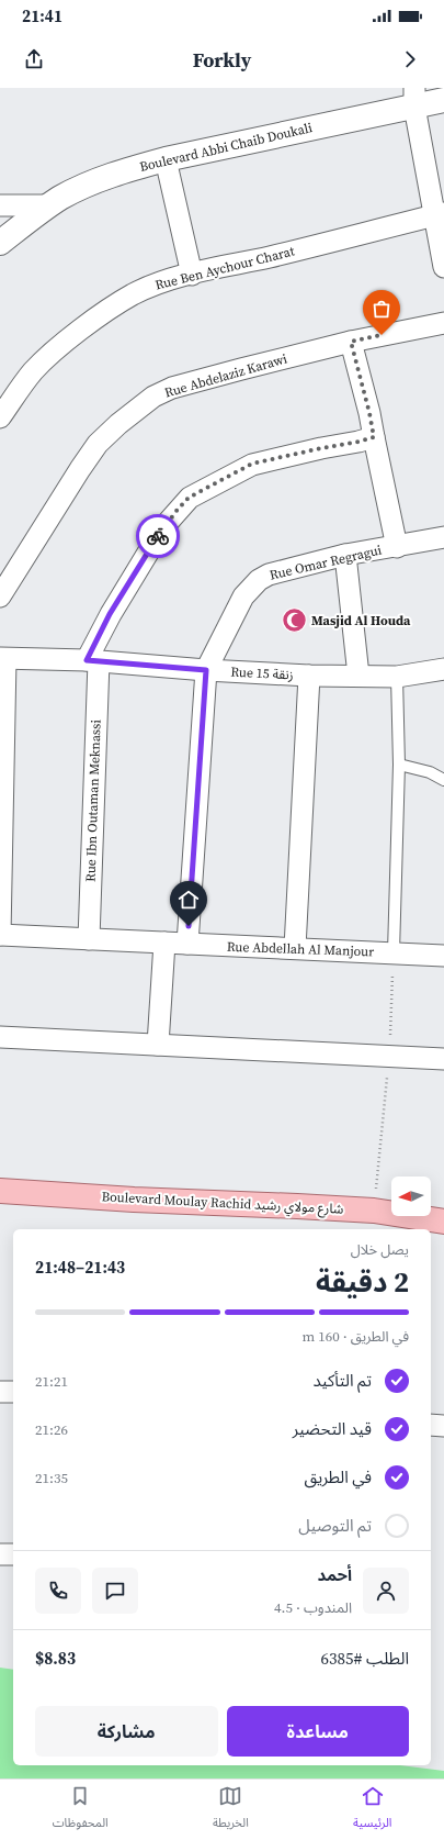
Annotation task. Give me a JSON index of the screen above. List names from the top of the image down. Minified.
{"streets":{"main road":["Boulevard Moulay Rachid شارع مولاي رشيد"],"street":["Boulevard Abbi Chaib Doukali","Rue Ben Aychour Charat","Rue Abdelaziz Karawi","Rue Omar Regragui","Rue 15 زنقة","Rue Ibn Outaman Meknassi","Rue Abdellah Al Manjour"]},"crossings":[["Rue Omar Regragui","Rue 15 زنقة"],["Rue 15 زنقة","Rue Ibn Outaman Meknassi"],["Rue Ibn Outaman Meknassi","Rue Abdellah Al Manjour"]],"places":{"mosque":["Masjid Al Houda"]},"north":"left","page":{"status":"21:41","header":"Forkly","heading":["2 دقيقة","يصل خلال","21:43–21:48"],"panel":["أحمد","المندوب · 4.5","الطلب #6385","$8.83"],"bar":"في الطريق · 160 m","list":[["تم التأكيد","21:21"],["قيد التحضير","21:26"],["في الطريق","21:35"],"تم التوصيل"],"buttons":["مساعدة","مشاركة"],"tabs":["الرئيسية","الخريطة","المحفوظات"]}}
